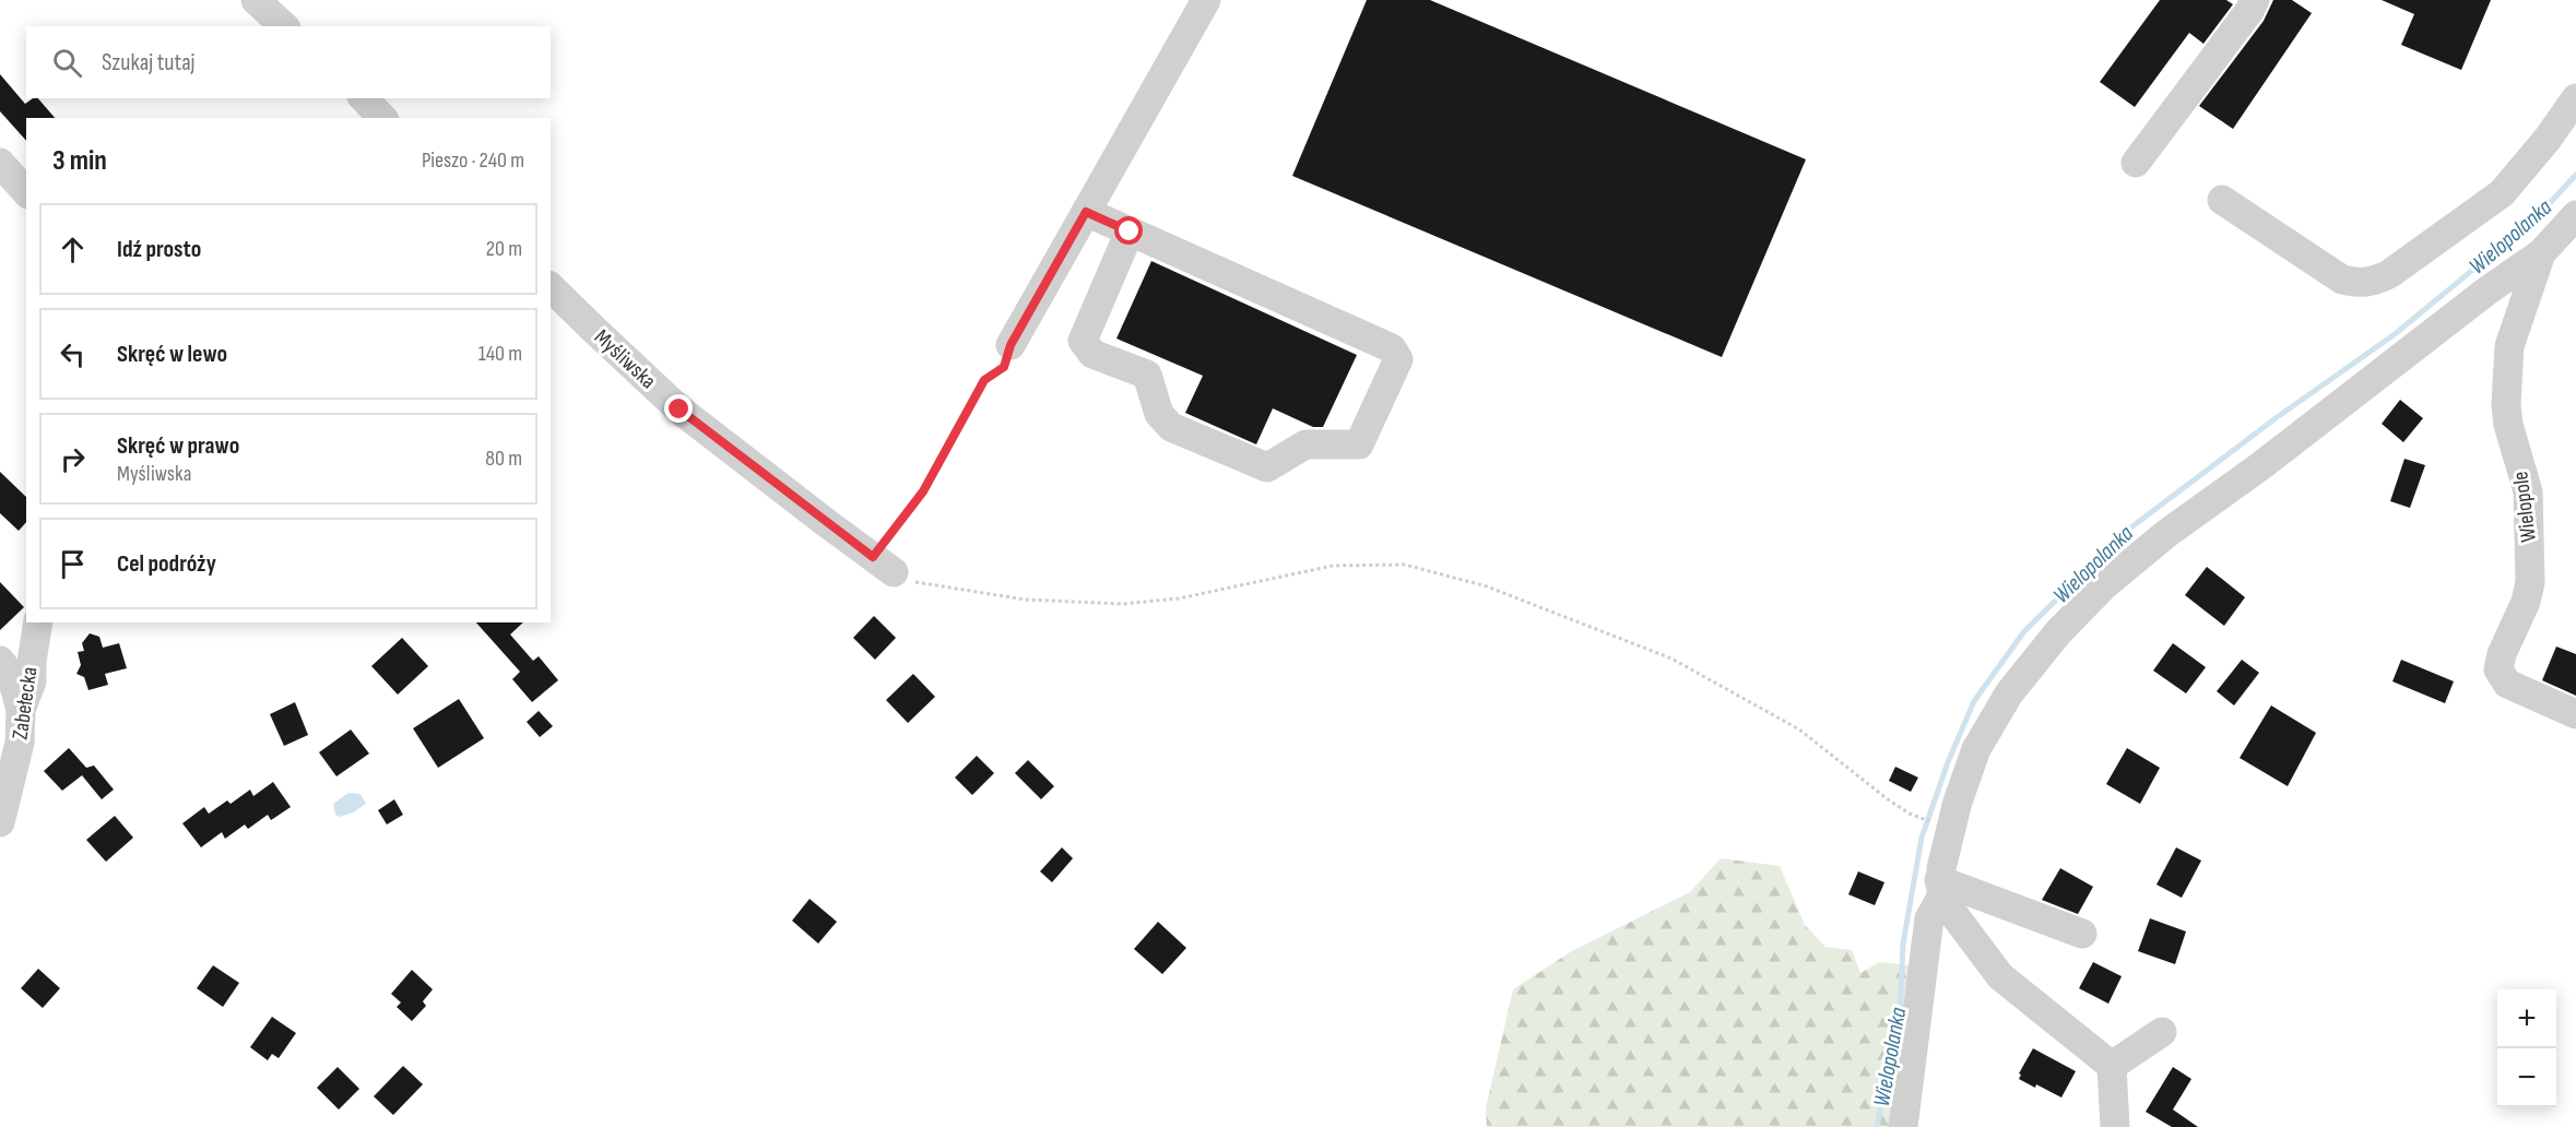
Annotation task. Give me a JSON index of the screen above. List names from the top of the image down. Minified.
{"streets":{"street":["Myśliwska","Wielopole","Zabełecka"]},"water":["Wielopolanka"],"page":{"search":"Szukaj tutaj","heading":["3 min","Pieszo · 240 m"],"list":[["Idź prosto","20 m"],["Skręć w lewo","140 m"],["Skręć w prawo","Myśliwska","80 m"],"Cel podróży"],"map_buttons":["+","−"]}}
